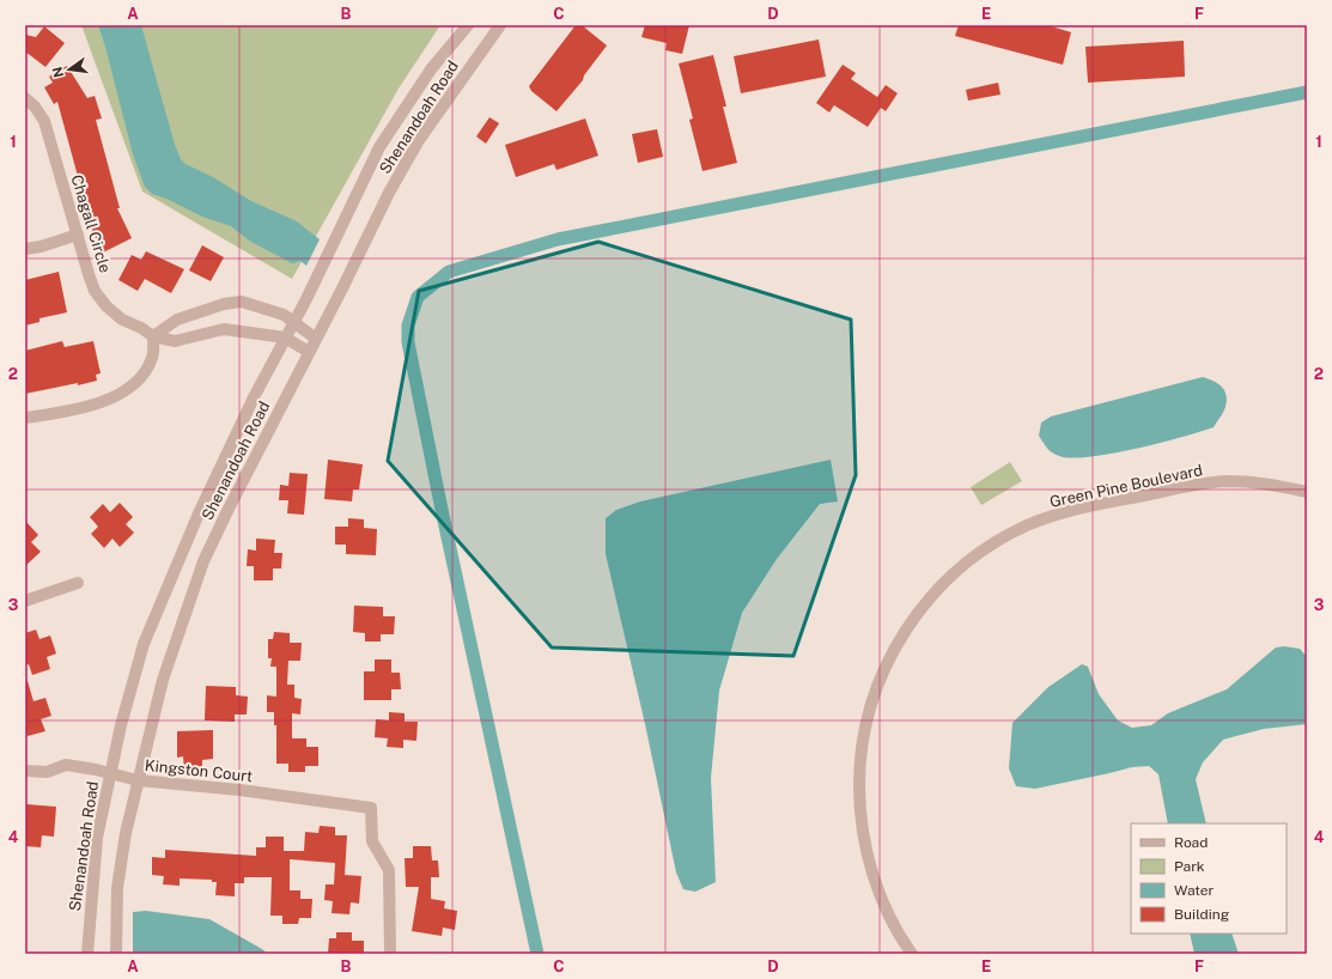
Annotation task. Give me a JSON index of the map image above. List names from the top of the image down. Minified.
{"streets":{"street":["Shenandoah Road","Chagall Circle","Green Pine Boulevard","Kingston Court"]},"crossings":[["Shenandoah Road","Chagall Circle"],["Shenandoah Road","Kingston Court"]],"legend":["Road","Park","Water","Building"],"north":"left","grid":{"columns":["A","B","C","D","E","F"],"rows":["1","2","3","4"]}}
